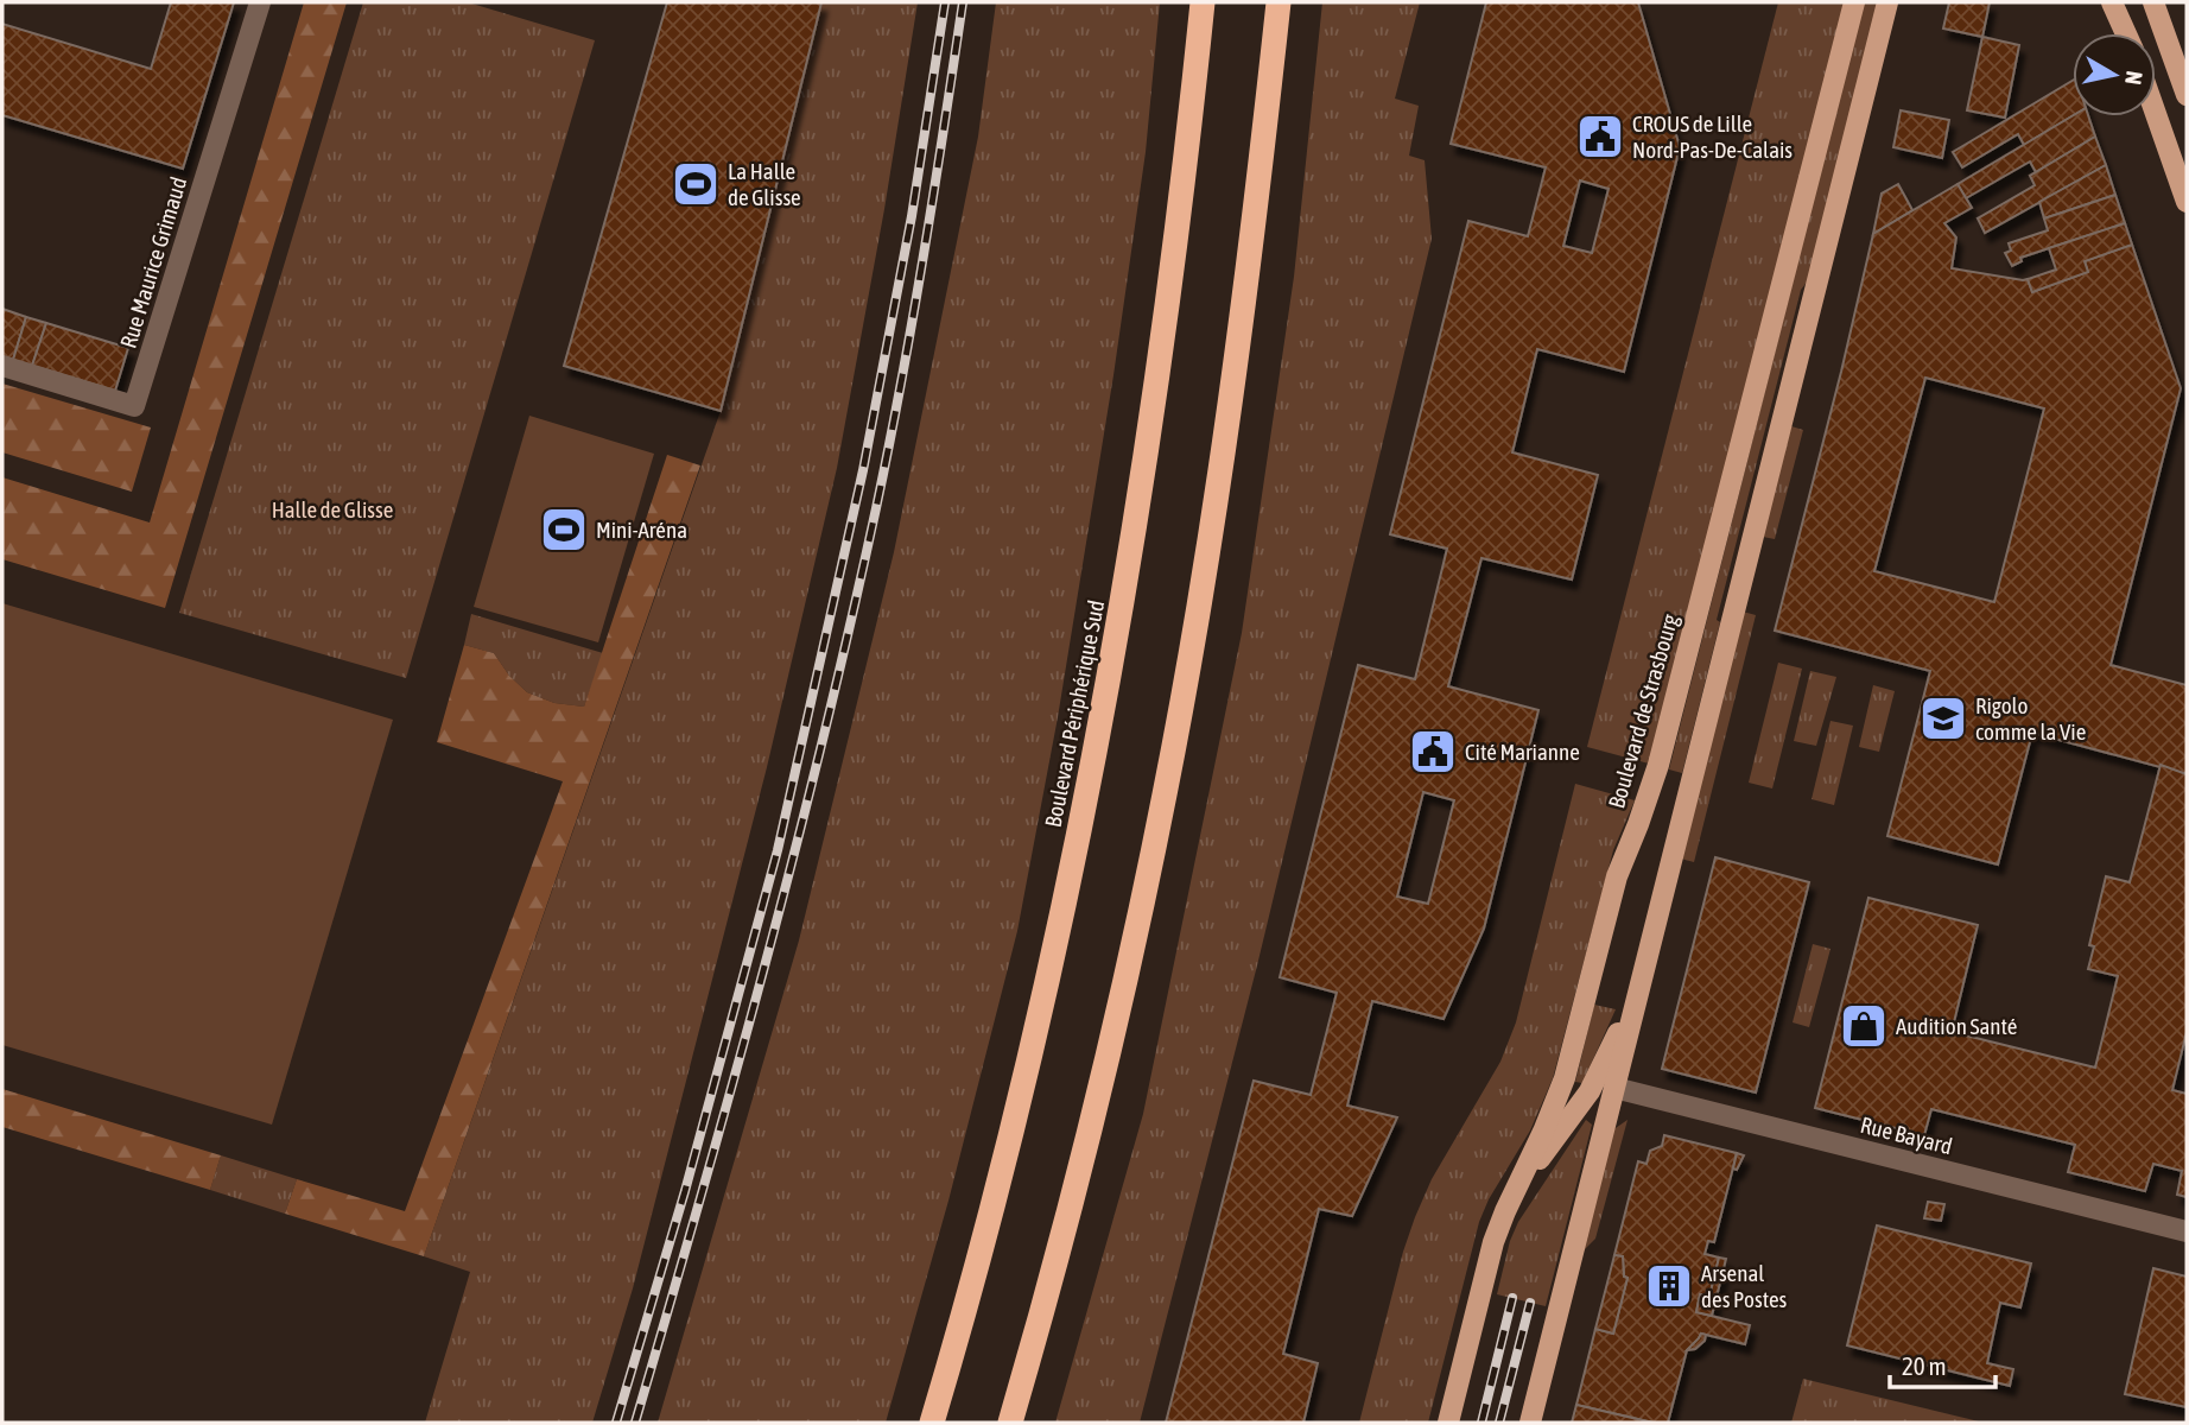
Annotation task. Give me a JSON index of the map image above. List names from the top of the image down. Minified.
{"streets":{"highway":["Boulevard Périphérique Sud"],"main road":["Boulevard de Strasbourg"],"street":["Rue Maurice Grimaud","Rue Bayard"]},"parks":["Halle de Glisse"],"places":{"public building":["CROUS de Lille Nord-Pas-De-Calais","Cité Marianne"],"sports":["La Halle de Glisse","Mini-Aréna"],"school or university":["Rigolo comme la Vie"],"shop":["Audition Santé"],"building":["Arsenal des Postes"]},"scale_bar":"20 m","north":"right"}
